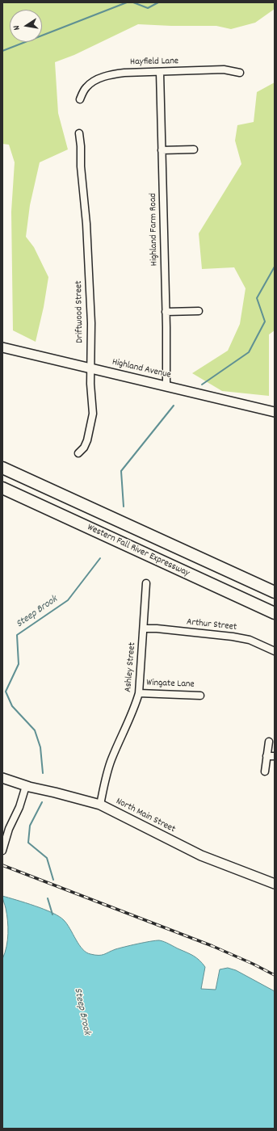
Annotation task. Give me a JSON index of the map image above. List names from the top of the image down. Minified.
{"streets":{"highway":["Western Fall River Expressway"],"main road":["Highland Avenue","North Main Street"],"street":["Hayfield Lane","Highland Farm Road","Driftwood Street","Arthur Street","Ashley Street","Wingate Lane"]},"crossings":[["Hayfield Lane","Highland Farm Road"],["Highland Farm Road","Highland Avenue"],["Driftwood Street","Highland Avenue"],["Arthur Street","Ashley Street"],["Ashley Street","Wingate Lane"],["Ashley Street","North Main Street"]],"water":["Steep Brook"],"north":"left"}
